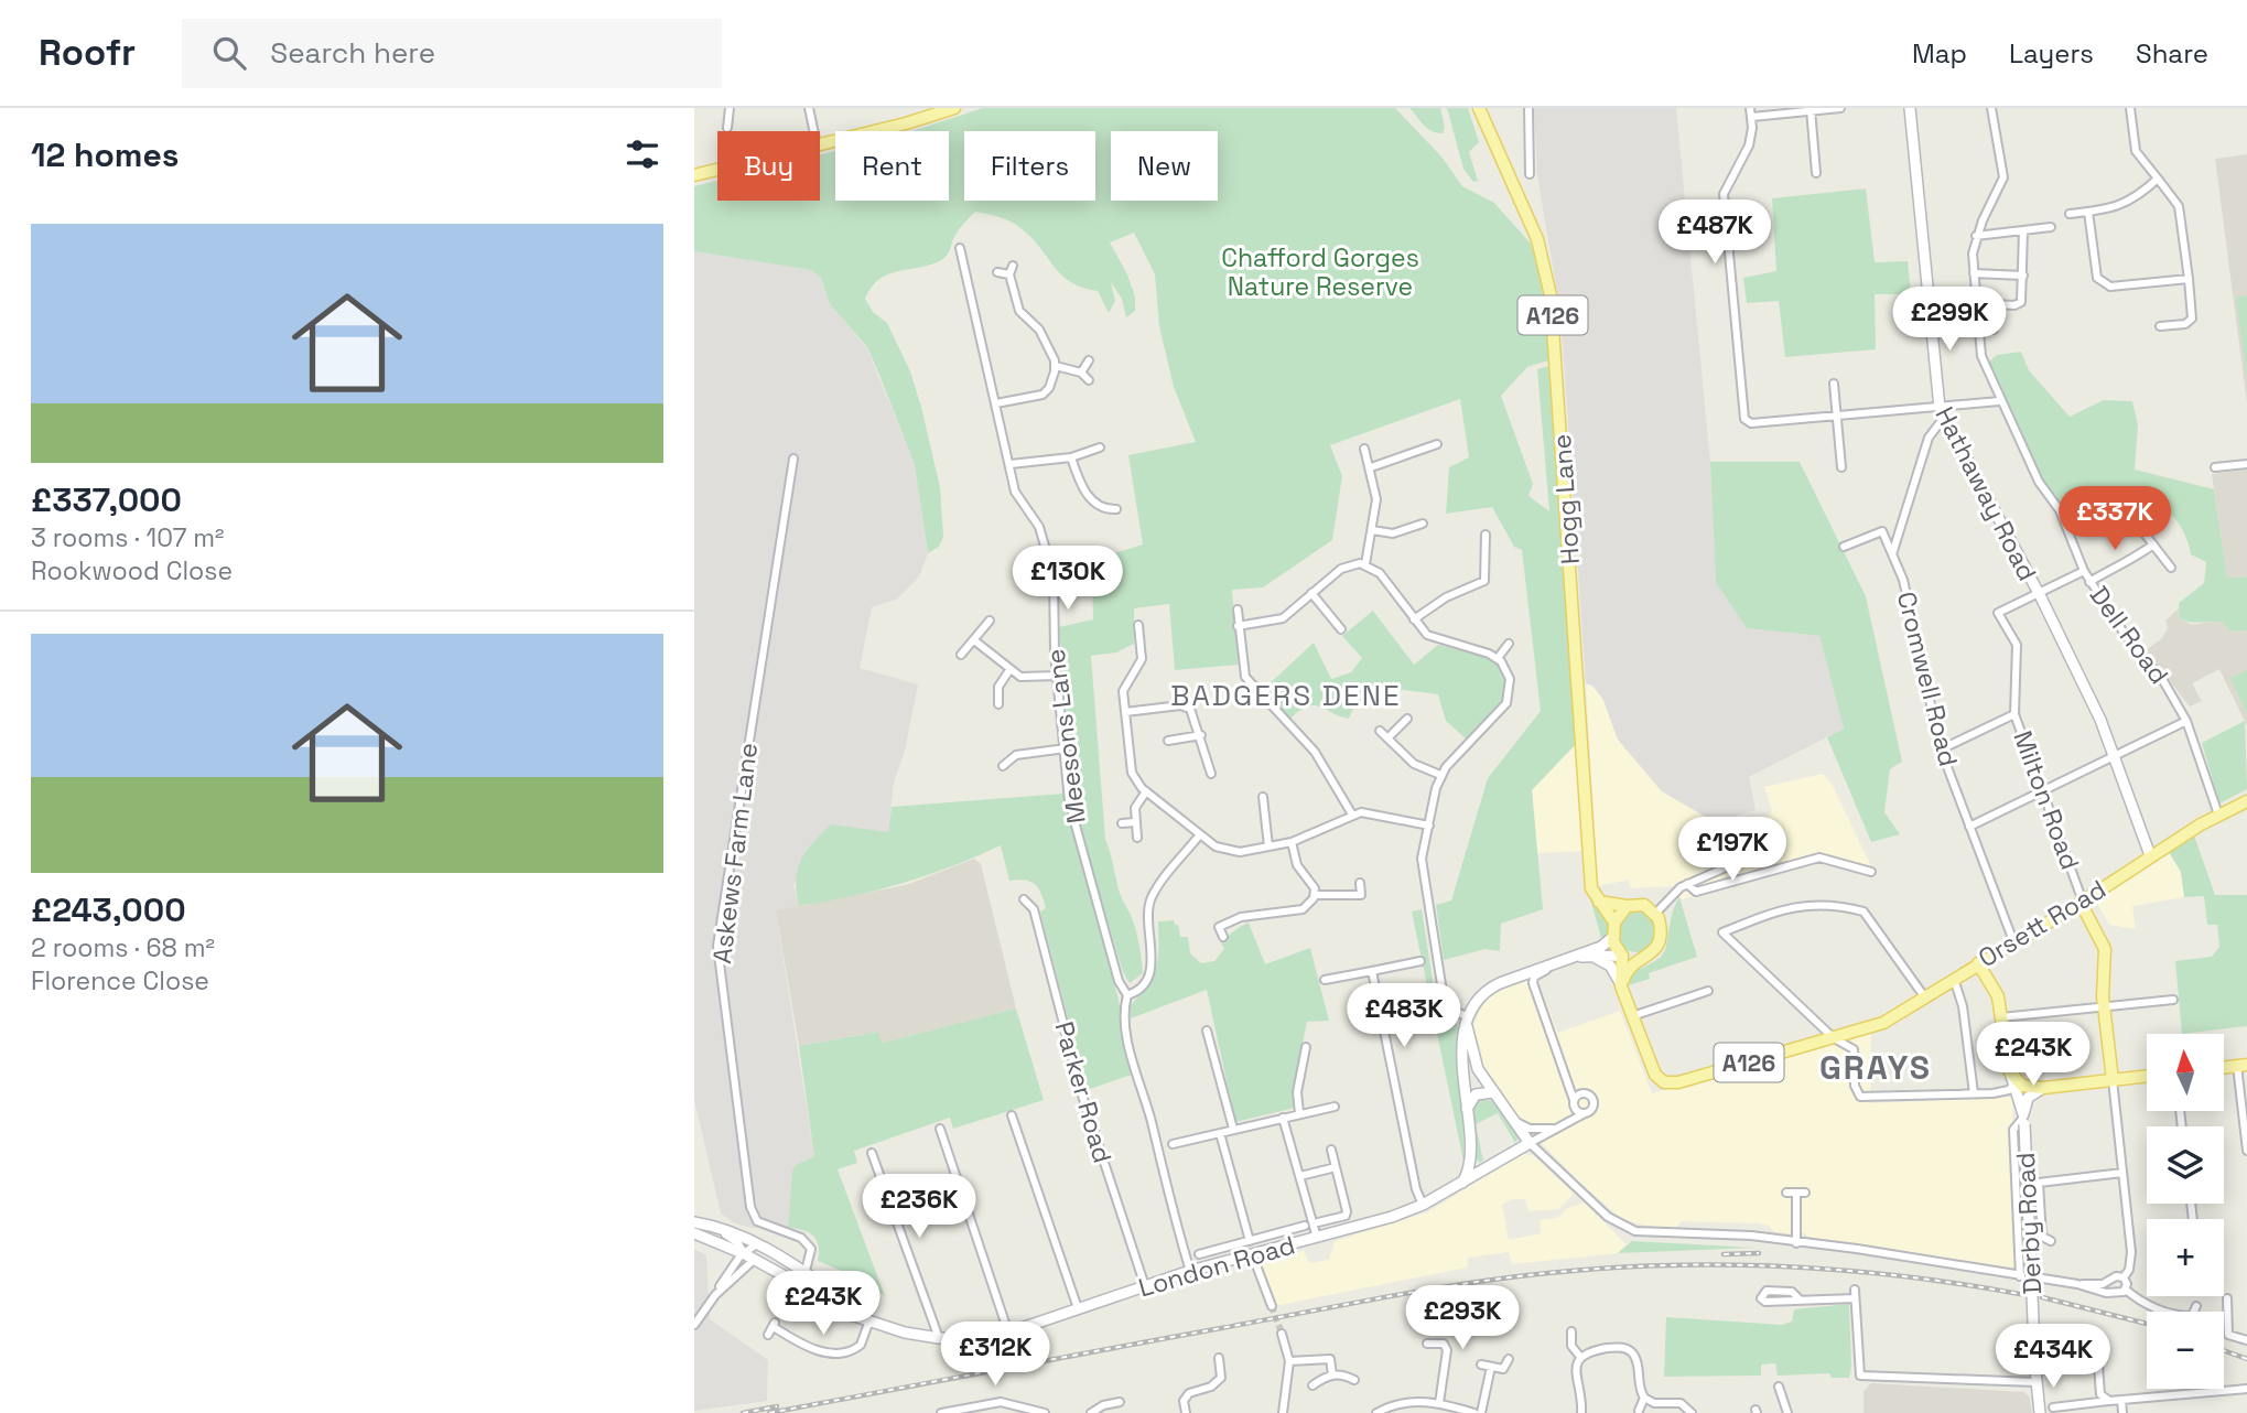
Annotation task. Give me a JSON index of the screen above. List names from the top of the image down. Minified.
{"streets":{"main road":["A126","Hogg Lane","Orsett Road","Derby Road"],"street":["Hathaway Road","Dell Road","Cromwell Road","Meesons Lane","Milton Road","Askews Farm Lane","Parker Road","London Road"]},"crossings":[["A126","Hogg Lane"],["A126","Orsett Road"],["Hathaway Road","Milton Road"],["Hathaway Road","Orsett Road"],["Dell Road","Orsett Road"],["Cromwell Road","Orsett Road"],["Meesons Lane","London Road"],["Milton Road","Orsett Road"],["Orsett Road","Derby Road"],["Parker Road","London Road"]],"districts":["BADGERS DENE","GRAYS"],"parks":["Chafford Gorges Nature Reserve"],"north":"top","page":{"header":"Roofr","search":"Search here","nav":["Map","Layers","Share"],"heading":"12 homes","chip":["Buy","Rent","Filters","New"],"price":["£487K","£299K","£337K","£130K","£197K","£483K","£243K","£236K","£243K","£293K","£312K","£434K"],"list":[{"name":"£337,000","note":"3 rooms · 107 m² · Rookwood Close"},{"name":"£243,000","note":"2 rooms · 68 m² · Florence Close"}],"map_buttons":["+","−"]}}
